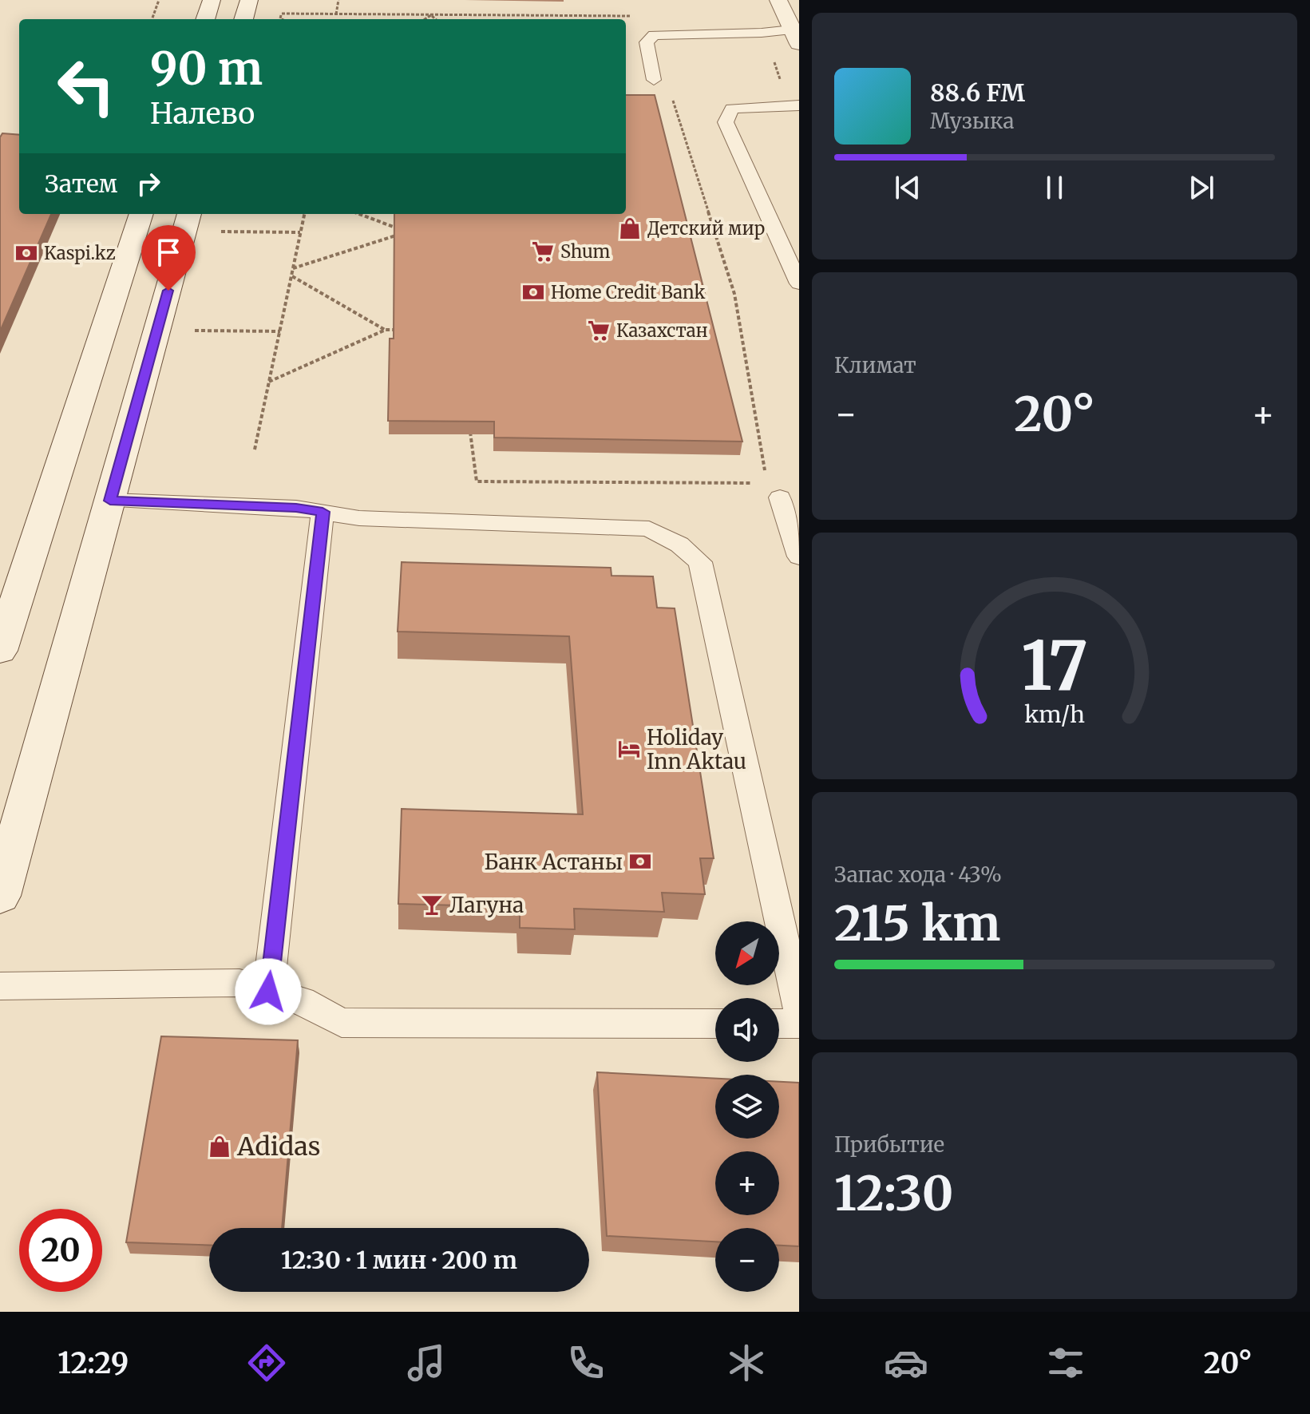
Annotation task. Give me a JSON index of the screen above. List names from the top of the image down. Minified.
{"places":{"shop":["Детский мир","Adidas"],"supermarket":["Shum","Казахстан"],"bank":["Kaspi.kz","Home Credit Bank","Банк Астаны"],"hotel":["Holiday Inn Aktau"],"bar":["Лагуна"]},"north":"bottom left","page":{"turn":["90 m","Налево"],"song":["88.6 FM","Музыка"],"then":"Затем","tile":["Климат",["Запас хода · 43%","215 km"],["Прибытие","12:30"]],"heat":["−","20°","+"],"map_buttons":["+","−"],"limit":"20","trip":"12:30 · 1 мин · 200 m","tabs":["12:29","20°"],"gauge":["17","km/h"]}}
